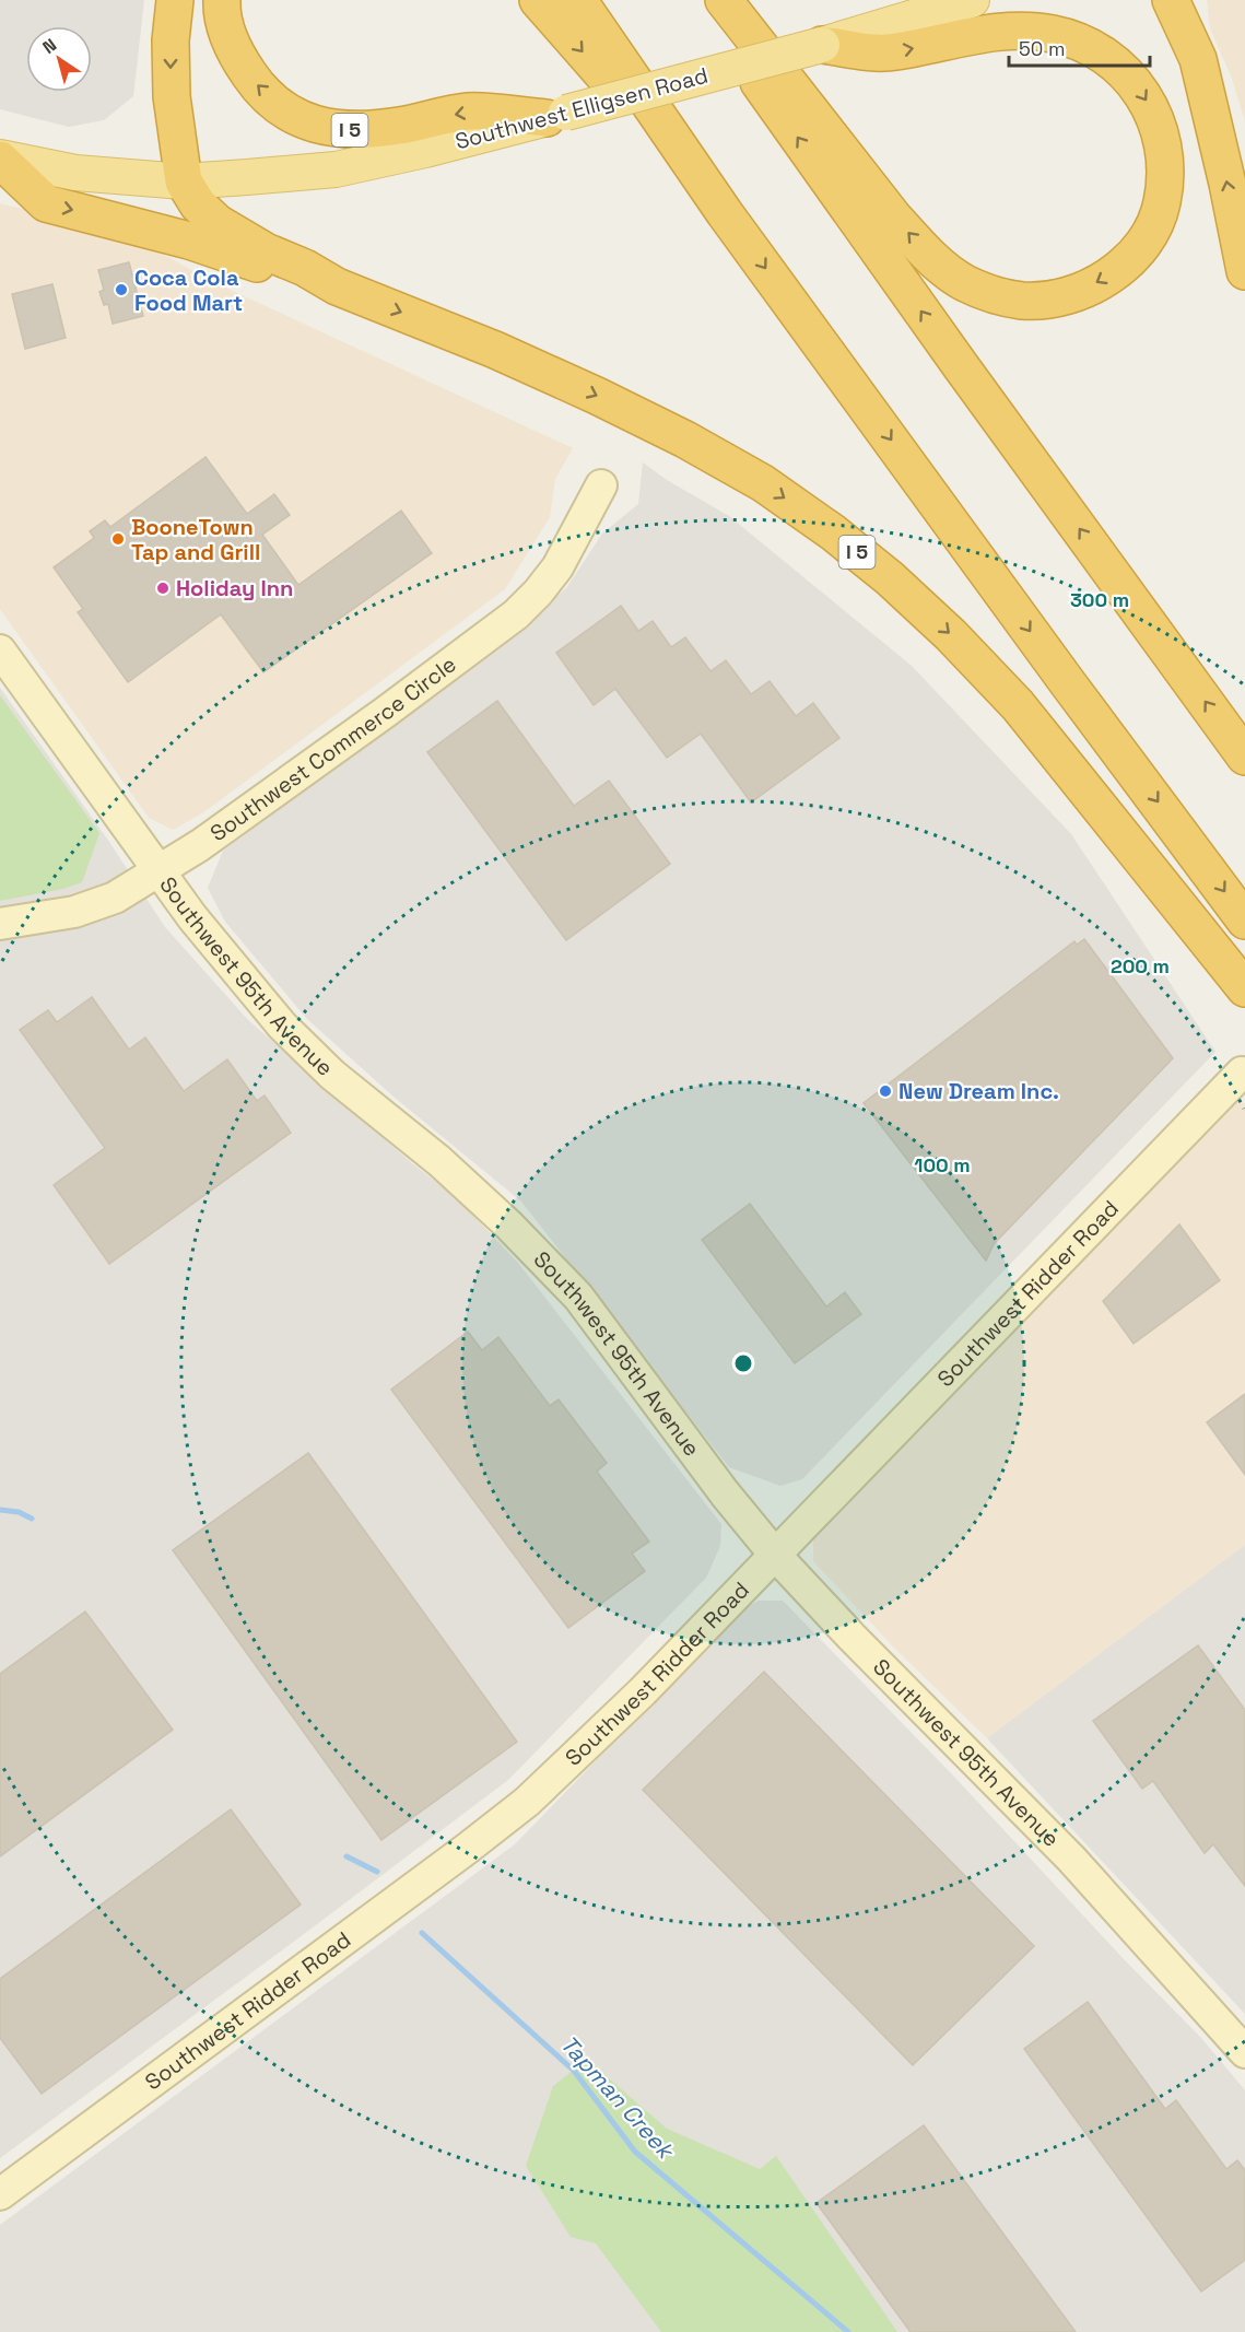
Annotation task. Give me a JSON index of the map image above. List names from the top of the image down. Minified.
{"streets":{"highway":["I 5"],"main road":["Southwest Elligsen Road"],"street":["Southwest Commerce Circle","Southwest 95th Avenue","Southwest Ridder Road"]},"crossings":[["Southwest Elligsen Road","I 5"],["Southwest Commerce Circle","Southwest 95th Avenue"],["Southwest 95th Avenue","Southwest Ridder Road"]],"water":["Tapman Creek"],"places":["Coca Cola Food Mart","BooneTown Tap and Grill","Holiday Inn","New Dream Inc."],"scale_bar":"50 m","north":"top left","rings":["300 m","200 m","100 m"]}
